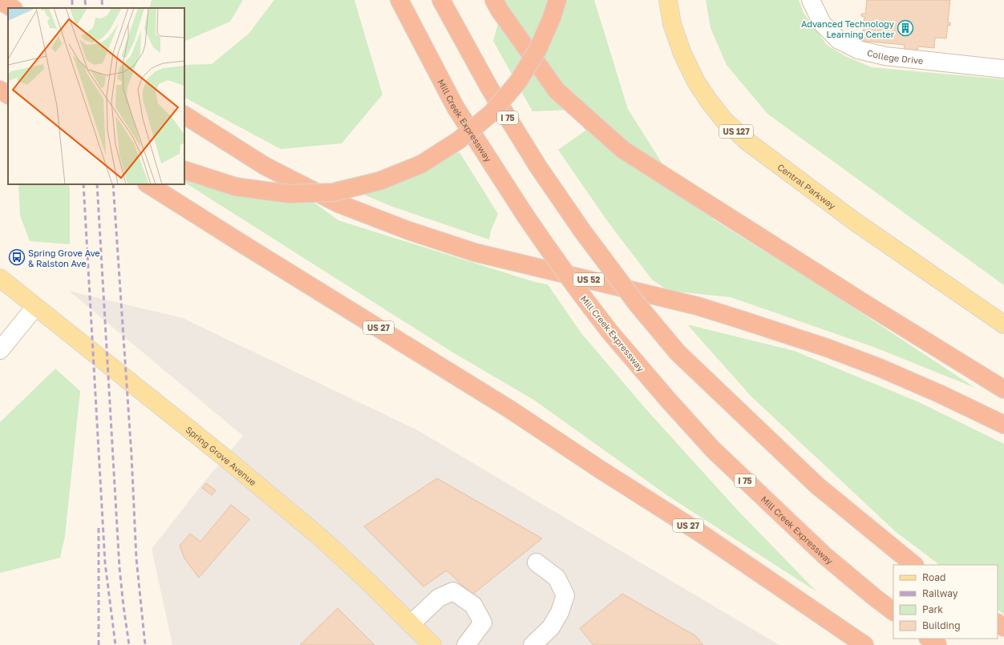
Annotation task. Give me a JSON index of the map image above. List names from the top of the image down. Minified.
{"streets":{"highway":["I 75","Mill Creek Expressway","US 52","US 27"],"main road":["US 127","Central Parkway","Spring Grove Avenue"],"street":["College Drive"]},"places":{"building":["Advanced Technology Learning Center"],"bus stop":["Spring Grove Ave & Ralston Ave"]},"legend":["Road","Railway","Park","Building"]}
